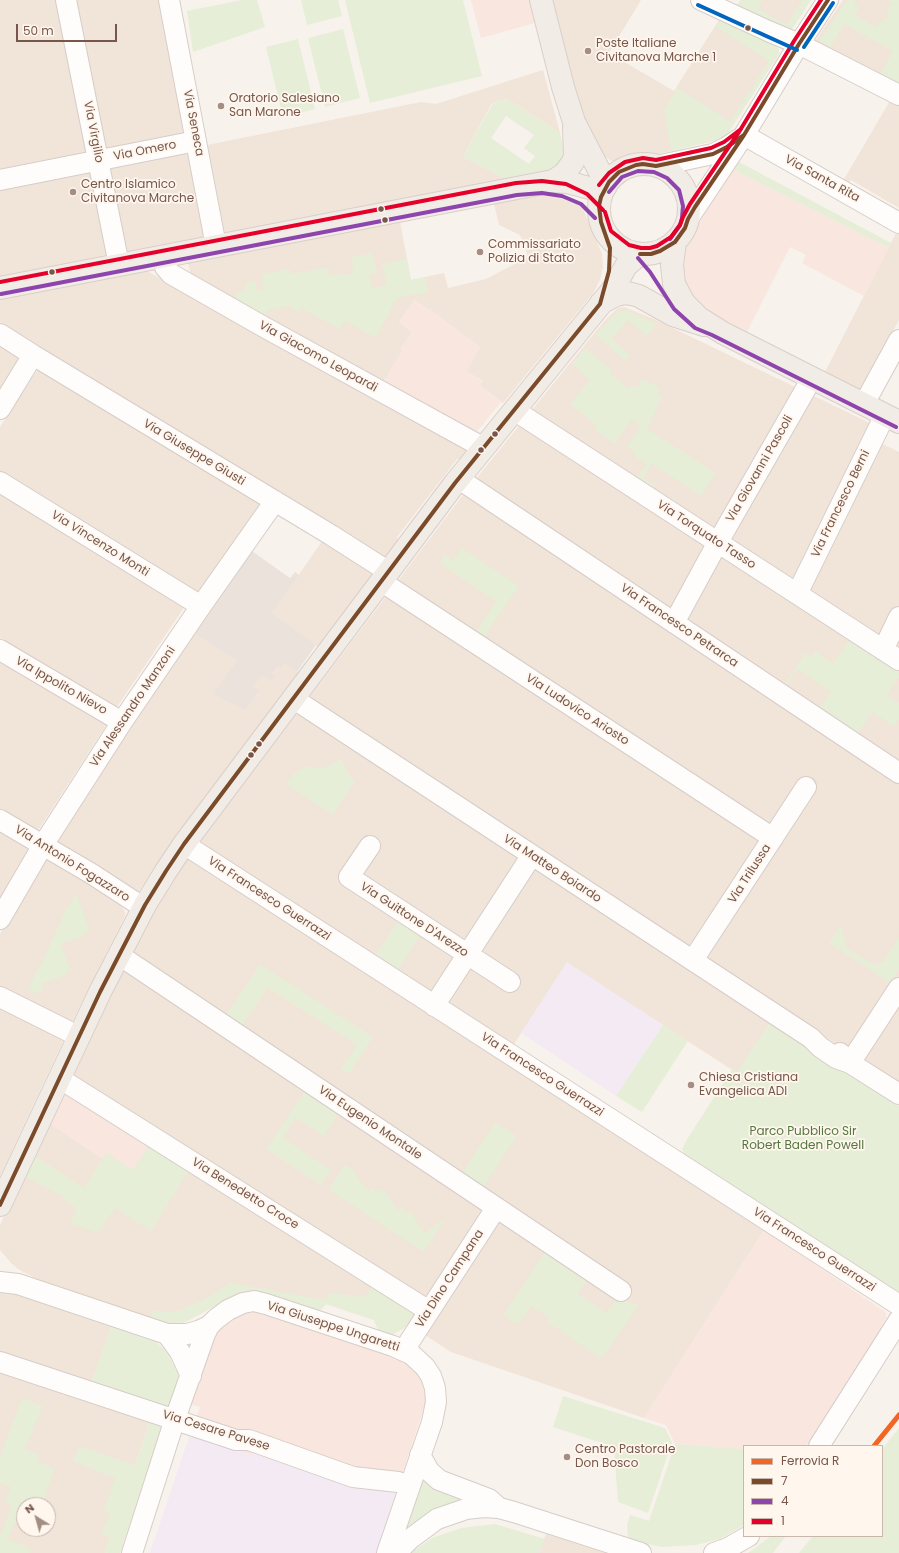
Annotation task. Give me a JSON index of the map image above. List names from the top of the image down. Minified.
{"streets":{"street":["Via Seneca","Via Virgilio","Via Omero","Via Santa Rita","Via Giacomo Leopardi","Via Giuseppe Giusti","Via Giovanni Pascoli","Via Francesco Berni","Via Torquato Tasso","Via Vincenzo Monti","Via Francesco Petrarca","Via Ippolito Nievo","Via Alessandro Manzoni","Via Ludovico Ariosto","Via Antonio Fogazzaro","Via Matteo Boiardo","Via Trilussa","Via Francesco Guerrazzi","Via Guittone D'Arezzo","Via Eugenio Montale","Via Benedetto Croce","Via Dino Campana","Via Giuseppe Ungaretti","Via Cesare Pavese"]},"crossings":[["Via Seneca","Via Omero"],["Via Virgilio","Via Omero"],["Via Giuseppe Giusti","Via Alessandro Manzoni"],["Via Giuseppe Giusti","Via Ludovico Ariosto"],["Via Giovanni Pascoli","Via Torquato Tasso"],["Via Giovanni Pascoli","Via Francesco Petrarca"],["Via Francesco Berni","Via Torquato Tasso"],["Via Vincenzo Monti","Via Alessandro Manzoni"],["Via Ippolito Nievo","Via Alessandro Manzoni"],["Via Alessandro Manzoni","Via Antonio Fogazzaro"],["Via Ludovico Ariosto","Via Trilussa"],["Via Matteo Boiardo","Via Trilussa"],["Via Eugenio Montale","Via Dino Campana"],["Via Benedetto Croce","Via Dino Campana"],["Via Dino Campana","Via Giuseppe Ungaretti"],["Via Giuseppe Ungaretti","Via Cesare Pavese"]],"parks":["Parco Pubblico Sir Robert Baden Powell"],"places":["Poste Italiane Civitanova Marche 1","Oratorio Salesiano San Marone","Centro Islamico Civitanova Marche","Commissariato Polizia di Stato","Chiesa Cristiana Evangelica ADI","Centro Pastorale Don Bosco"],"lines":["transit line 7","transit line 1","transit line 4","rail line R"],"legend":["Ferrovia R","7","4","1"],"scale_bar":"50 m","north":"top left"}
